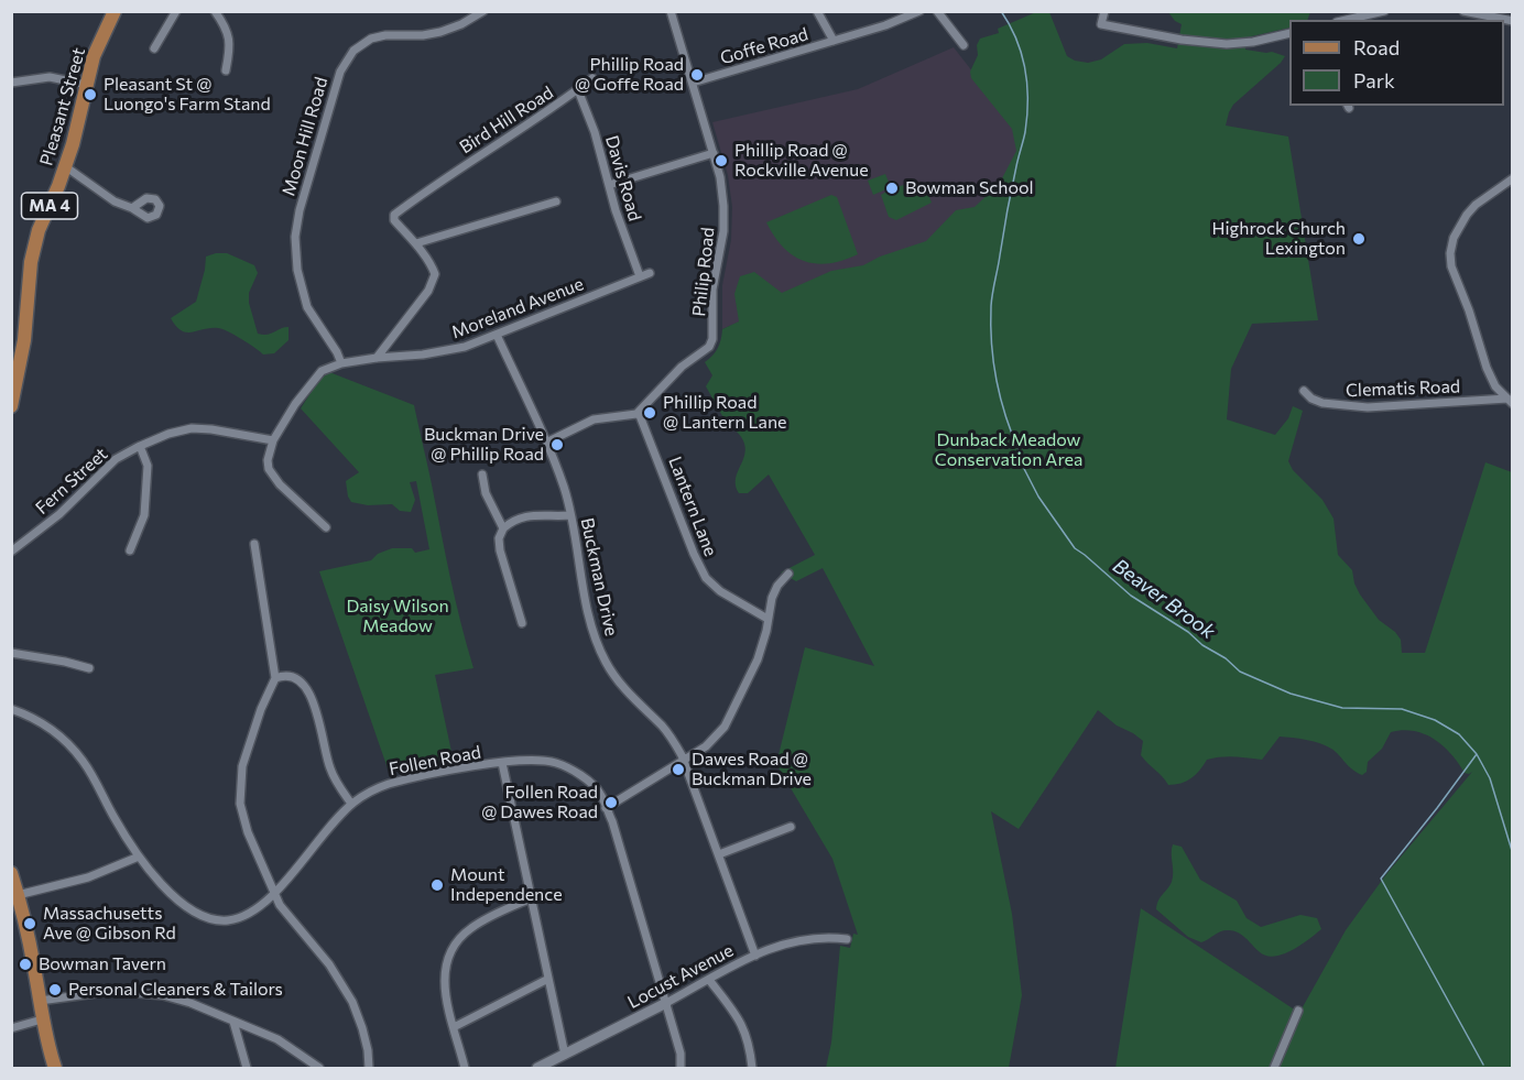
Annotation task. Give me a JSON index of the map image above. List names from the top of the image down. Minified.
{"streets":{"main road":["Pleasant Street","MA 4"],"street":["Goffe Road","Bird Hill Road","Moon Hill Road","Davis Road","Philip Road","Moreland Avenue","Clematis Road","Fern Street","Lantern Lane","Buckman Drive","Follen Road","Locust Avenue"]},"crossings":[["Goffe Road","Philip Road"],["Bird Hill Road","Davis Road"],["Moon Hill Road","Moreland Avenue"],["Davis Road","Moreland Avenue"],["Philip Road","Lantern Lane"],["Moreland Avenue","Fern Street"],["Moreland Avenue","Buckman Drive"],["Buckman Drive","Locust Avenue"],["Follen Road","Locust Avenue"]],"water":["Beaver Brook"],"parks":["Dunback Meadow Conservation Area","Daisy Wilson Meadow"],"places":["Phillip Road @ Goffe Road","Pleasant St @ Luongo's Farm Stand","Phillip Road @ Rockville Avenue","Bowman School","Highrock Church Lexington","Phillip Road @ Lantern Lane","Buckman Drive @ Phillip Road","Dawes Road @ Buckman Drive","Follen Road @ Dawes Road","Mount Independence","Massachusetts Ave @ Gibson Rd","Bowman Tavern","Personal Cleaners & Tailors"],"legend":["Road","Park"]}
